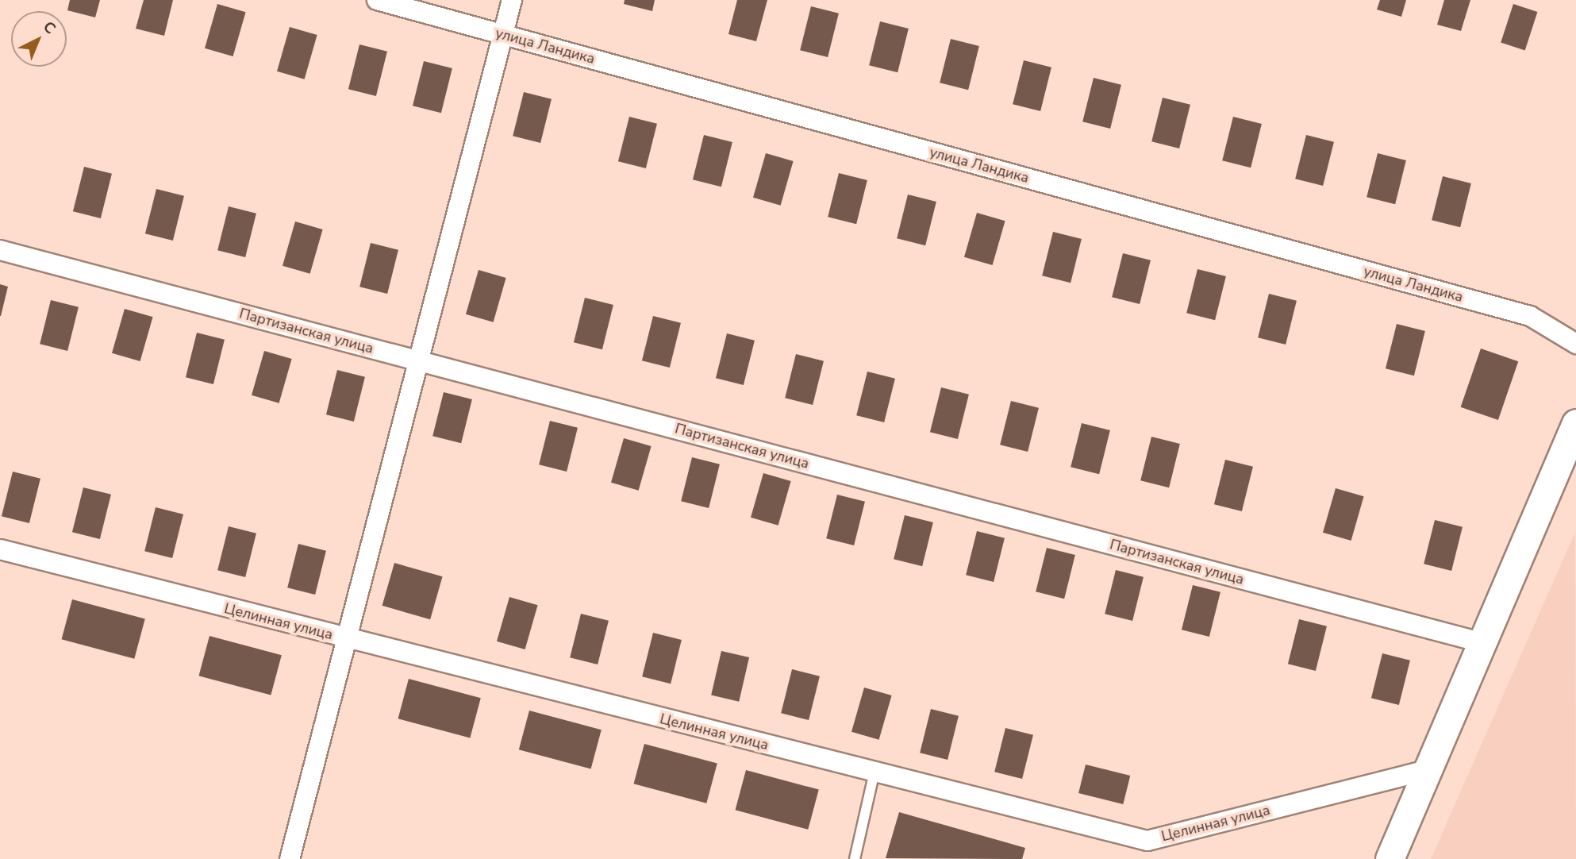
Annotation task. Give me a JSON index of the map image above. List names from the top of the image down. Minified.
{"streets":{"street":["улица Ландика","Партизанская улица","Целинная улица"]},"north":"top right"}
